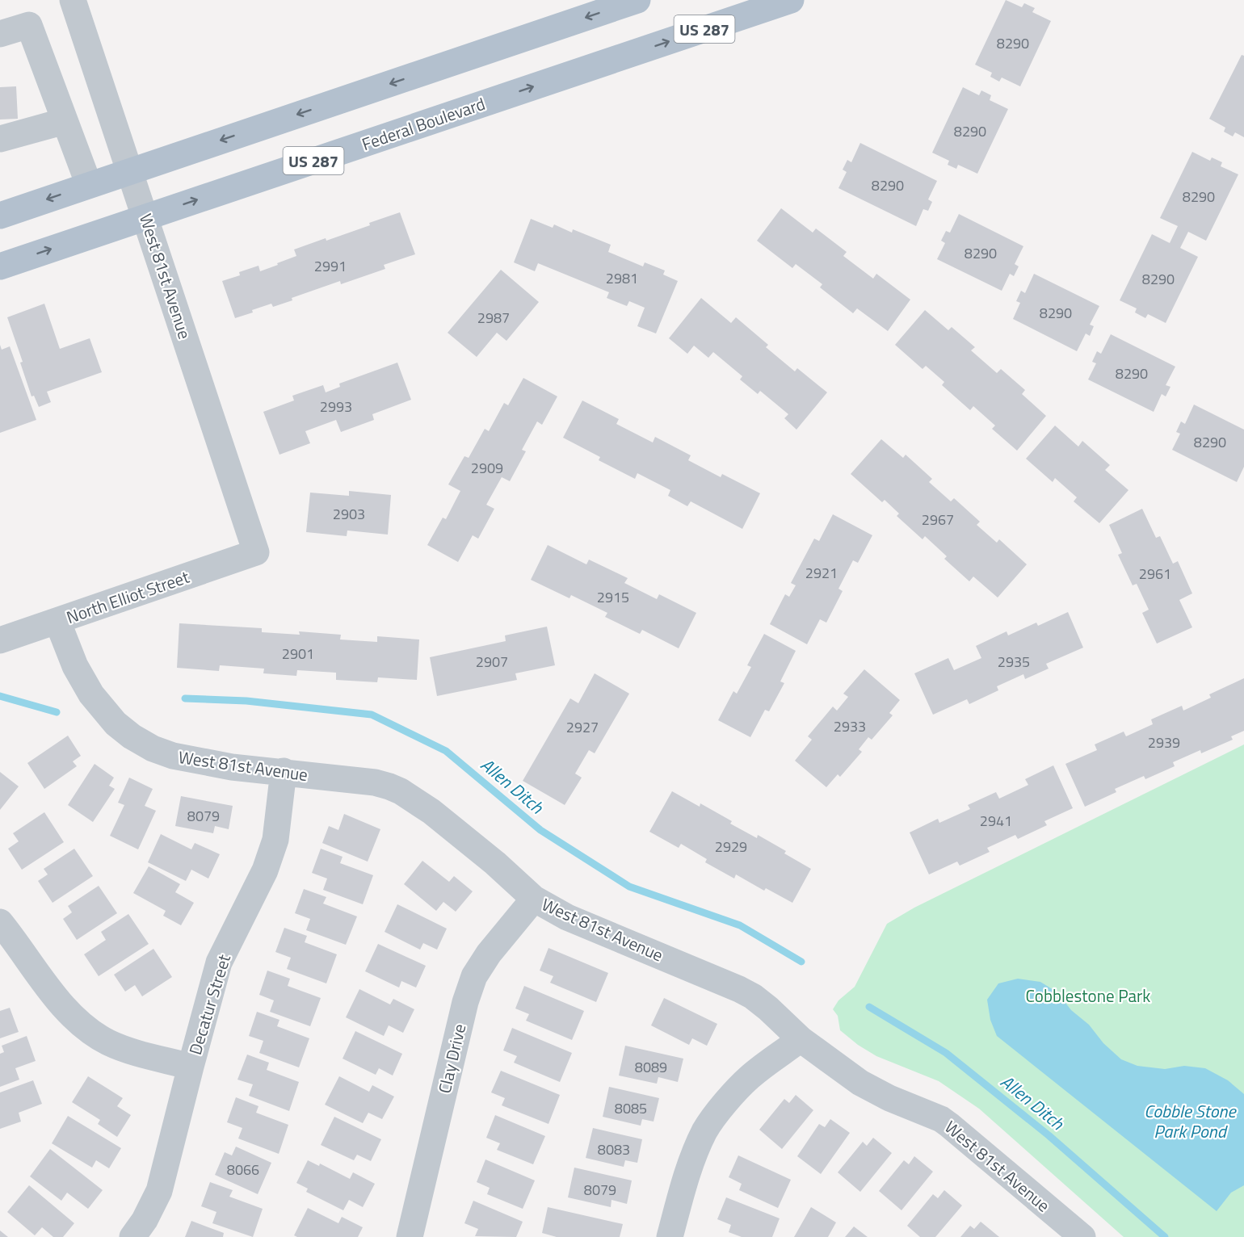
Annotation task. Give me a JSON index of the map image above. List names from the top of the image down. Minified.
{"streets":{"main road":["US 287","Federal Boulevard"],"street":["West 81st Avenue","North Elliot Street","Decatur Street","Clay Drive"]},"crossings":[["Federal Boulevard","West 81st Avenue"],["West 81st Avenue","North Elliot Street"],["West 81st Avenue","Decatur Street"],["West 81st Avenue","Clay Drive"]],"water":["Allen Ditch","Cobble Stone Park Pond"],"parks":["Cobblestone Park"],"house_numbers":["8290","8290","8290","8290","8290","2991","2981","8290","8290","2987","8290","2993","8290","2909","2903","2967","2921","2961","2915","2901","2907","2935","2933","2927","2939","8079","2941","2929","8089","8085","8083","8066","8079"]}
